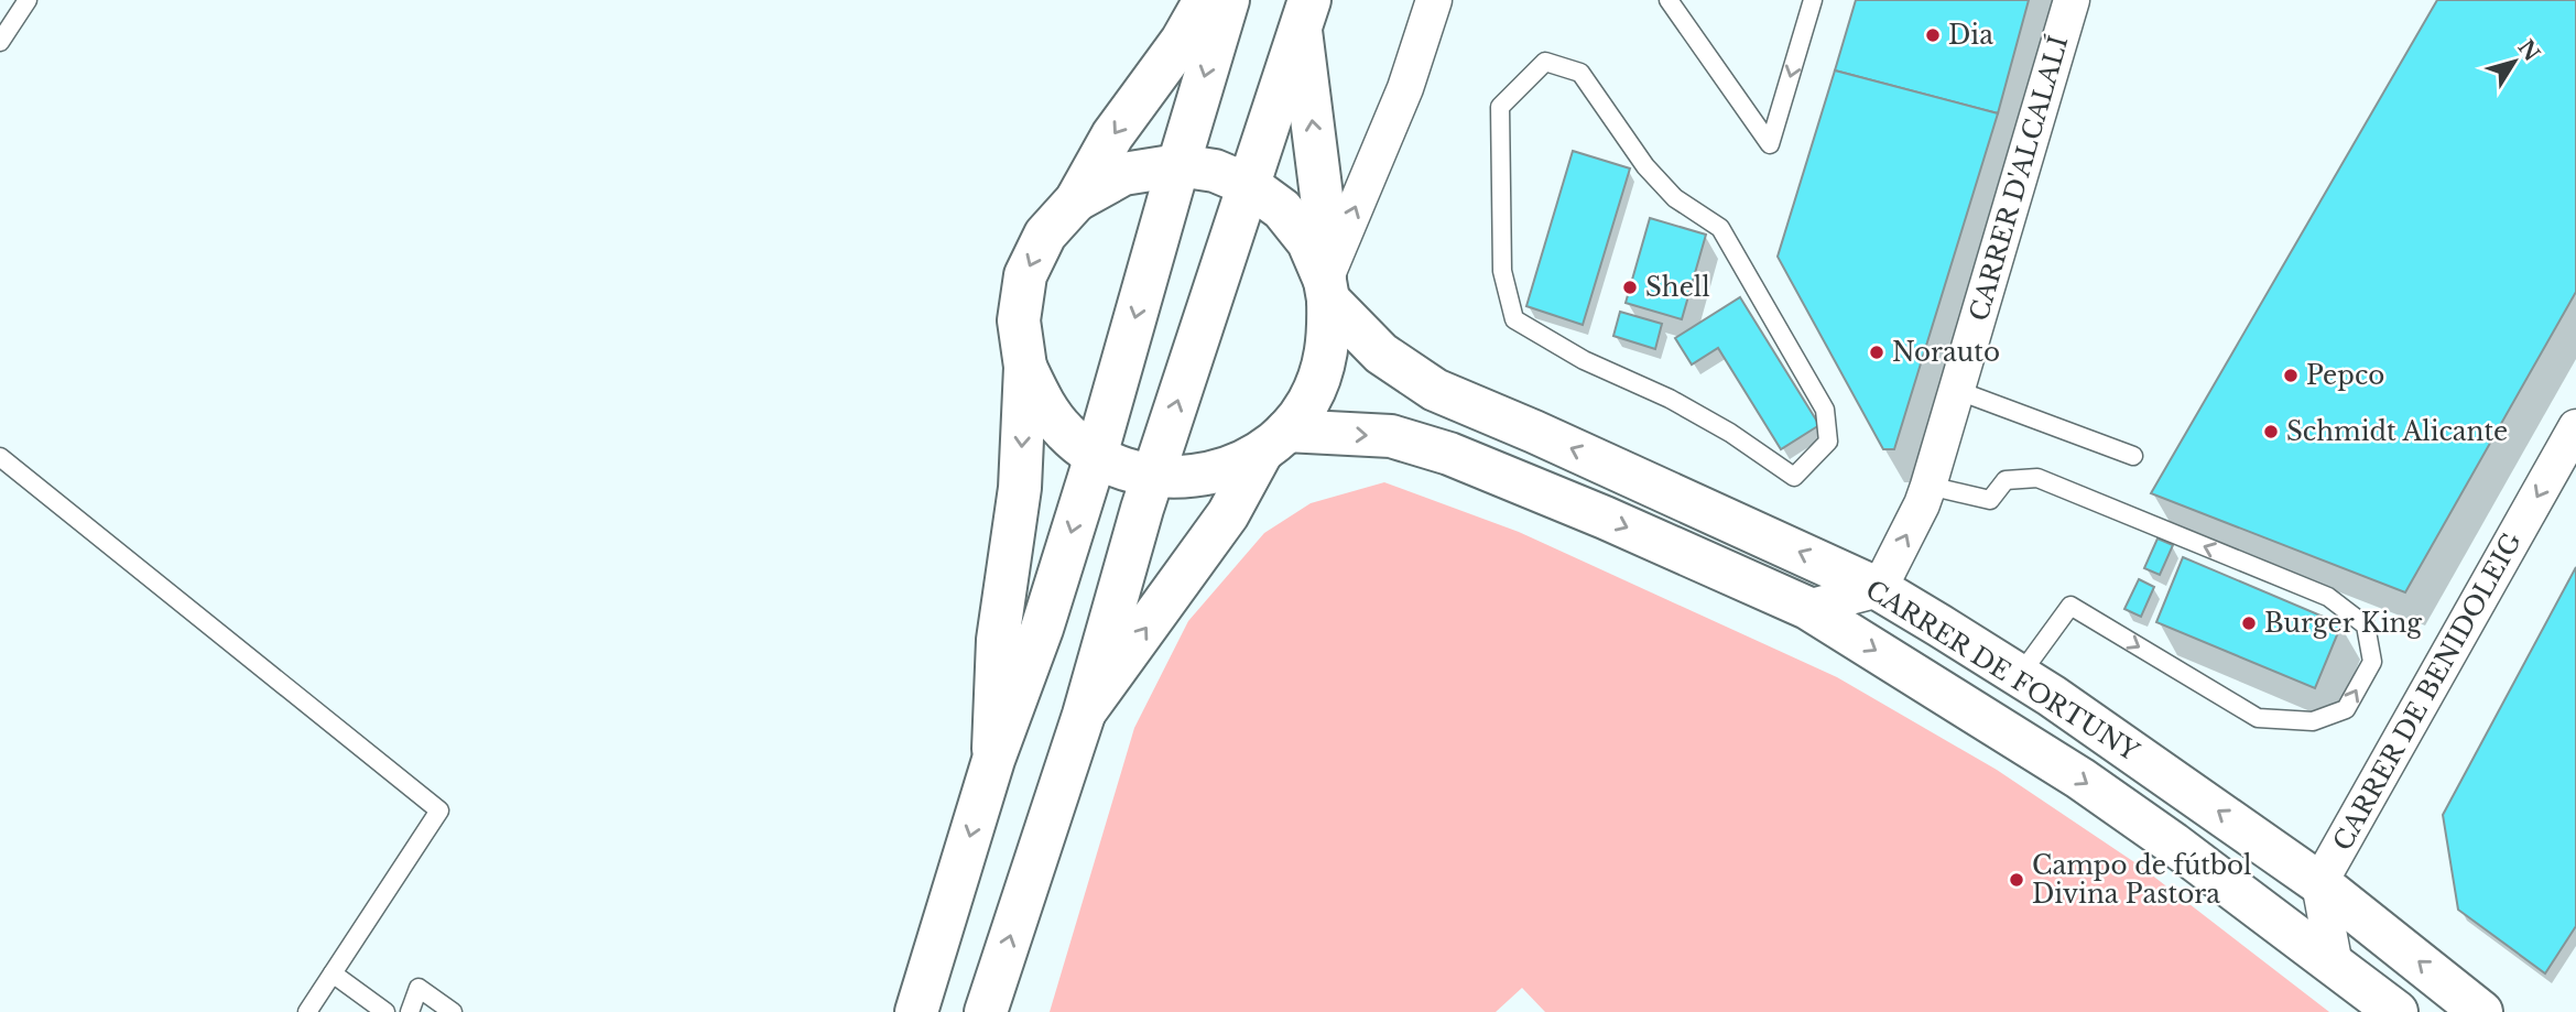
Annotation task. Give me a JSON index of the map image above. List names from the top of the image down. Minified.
{"streets":{"street":["CARRER D'ALCALALÍ","CARRER DE FORTUNY","CARRER DE BENIDOLEIG"]},"crossings":[["CARRER D'ALCALALÍ","CARRER DE FORTUNY"],["CARRER DE FORTUNY","CARRER DE BENIDOLEIG"]],"one_way":["CARRER DE BENIDOLEIG"],"places":["Dia","Shell","Norauto","Pepco","Schmidt Alicante","Burger King","Campo de fútbol Divina Pastora"],"north":"top right"}
